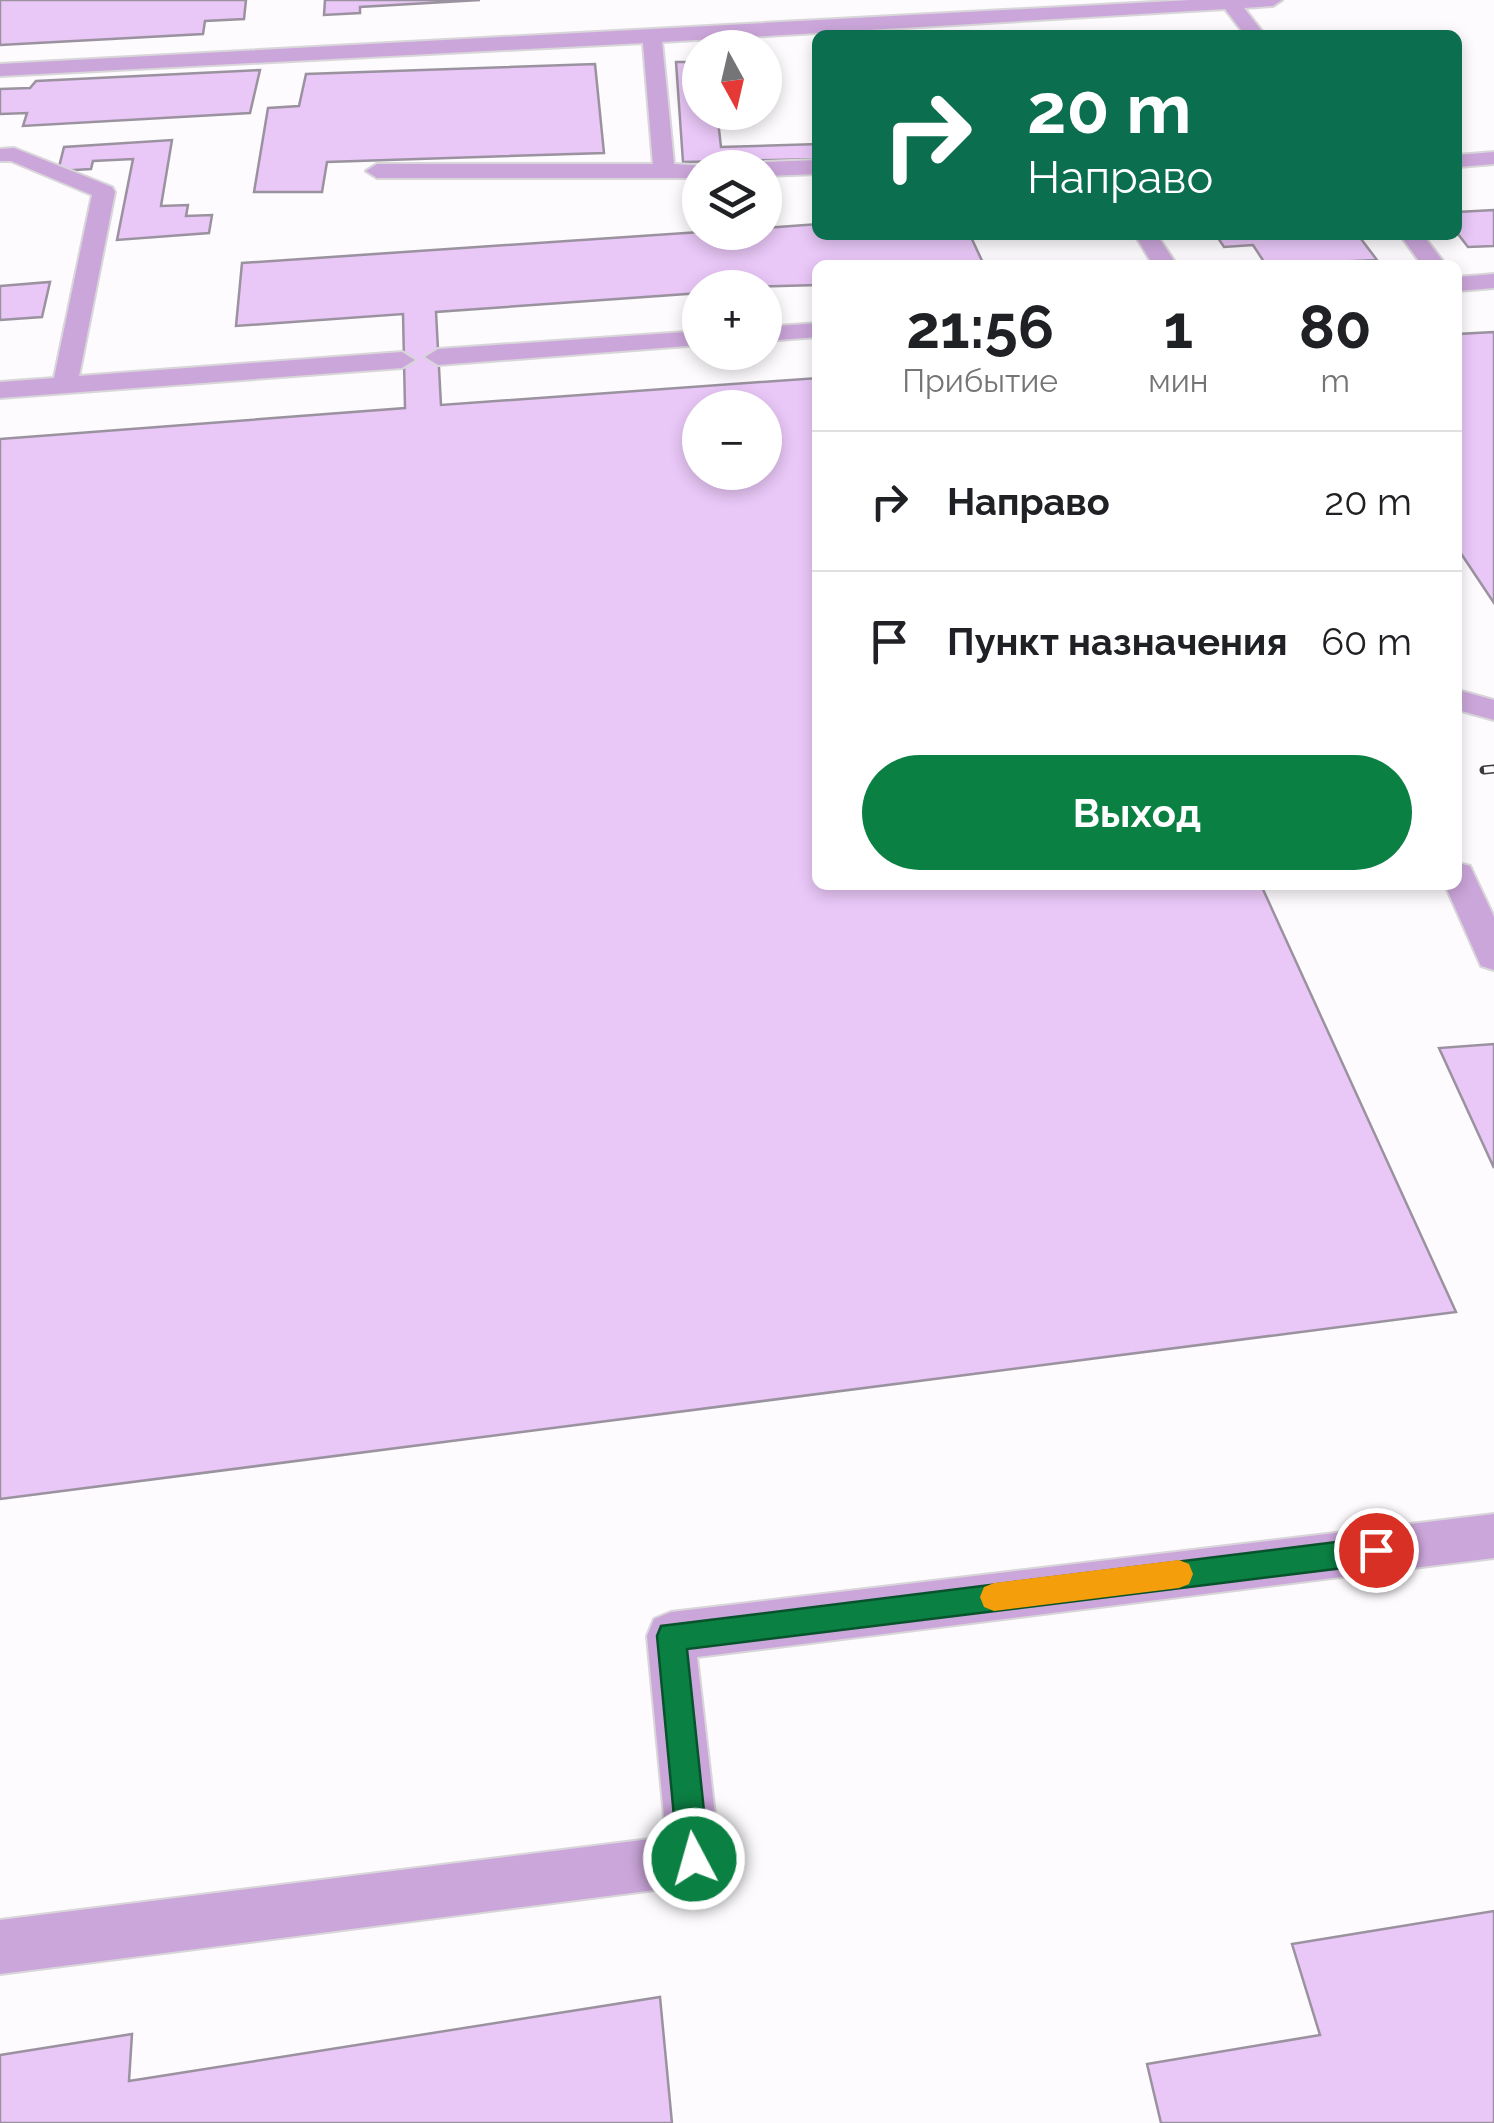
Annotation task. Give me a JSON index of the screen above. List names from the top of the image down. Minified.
{"north":"bottom","page":{"map_buttons":["+","−"],"turn":["20 m","Направо"],"eta":["21:56","Прибытие","1","мин","80","m"],"list":[{"name":"Направо","value":"20 m"},{"name":"Пункт назначения","value":"60 m"}],"buttons":"Выход"}}
